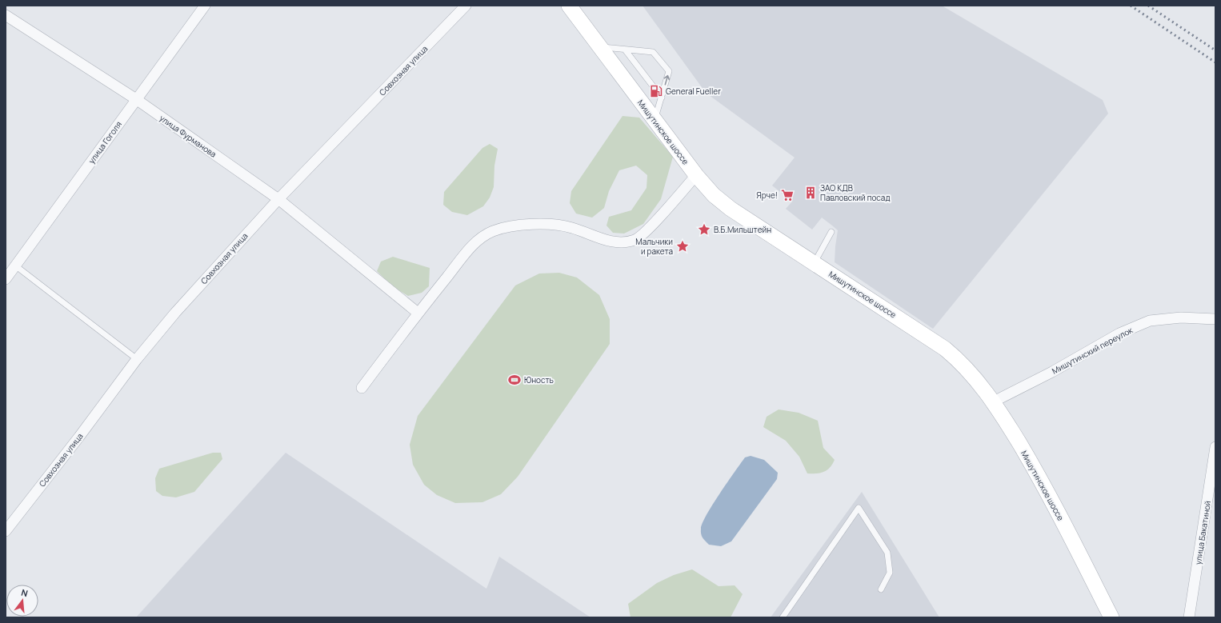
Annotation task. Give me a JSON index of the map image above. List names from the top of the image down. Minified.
{"streets":{"main road":["Мишутинское шоссе"],"street":["Совхозная улица","улица Фурманова","улица Гоголя","Мишутинский переулок","улица Бакатиной"]},"crossings":[["Совхозная улица","улица Фурманова"],["Мишутинское шоссе","Мишутинский переулок"],["улица Фурманова","улица Гоголя"]],"places":{"fuel station":["General Fueller"],"building":["ЗАО КДВ Павловский посад"],"supermarket":["Ярче!"],"place":["В.Б.Мильштейн","Мальчики и ракета"],"sports":["Юность"]},"north":"top"}
